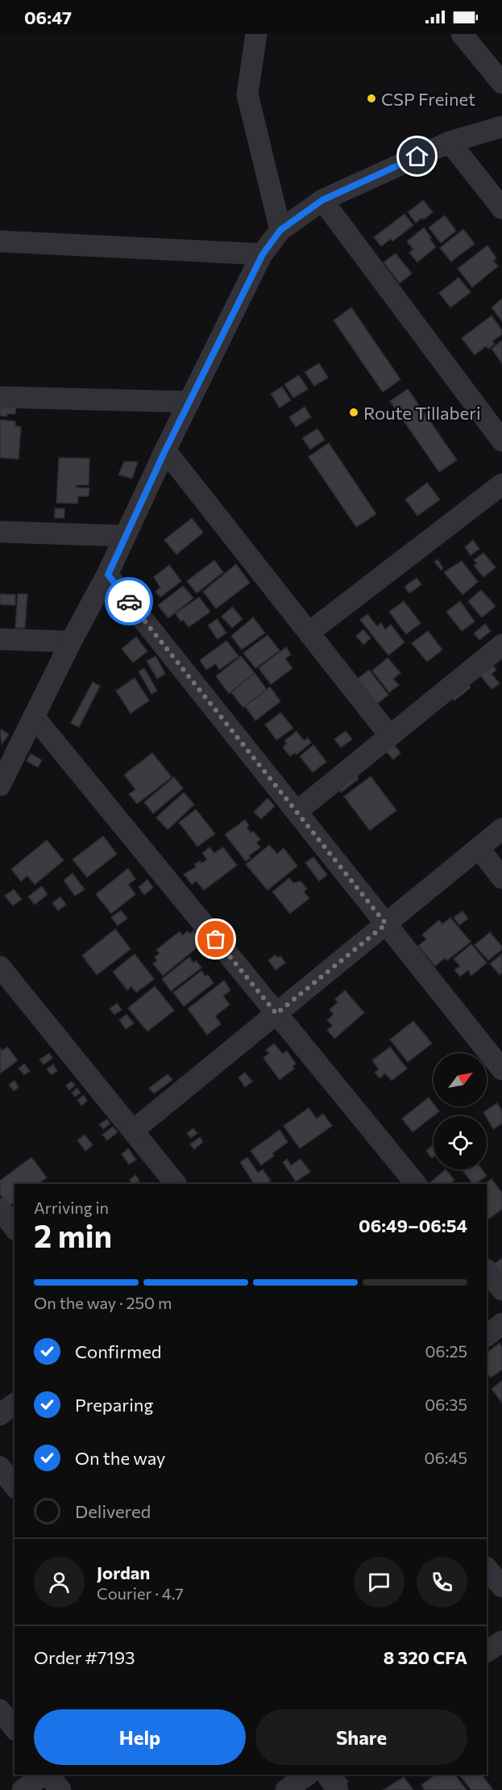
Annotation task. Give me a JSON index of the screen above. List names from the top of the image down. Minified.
{"places":["CSP Freinet","Route Tillaberi"],"north":"top right","page":{"status":"06:47","heading":["2 min","Arriving in","06:49–06:54"],"panel":["Jordan","Courier · 4.7","Order #7193","8 320 CFA"],"bar":"On the way · 250 m","list":[["Confirmed","06:25"],["Preparing","06:35"],["On the way","06:45"],"Delivered"],"buttons":["Help","Share"]}}
